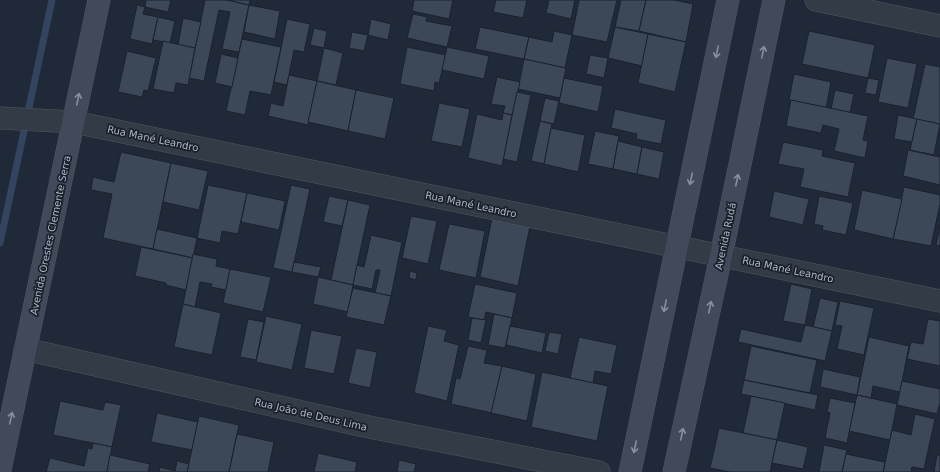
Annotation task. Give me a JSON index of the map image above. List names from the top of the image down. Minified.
{"streets":{"street":["Rua Mané Leandro","Avenida Orestes Clemente Serra","Avenida Rudá","Rua João de Deus Lima"]},"crossings":[["Rua Mané Leandro","Avenida Orestes Clemente Serra"],["Rua Mané Leandro","Avenida Rudá"],["Avenida Orestes Clemente Serra","Rua João de Deus Lima"]],"one_way":["Avenida Orestes Clemente Serra"]}
